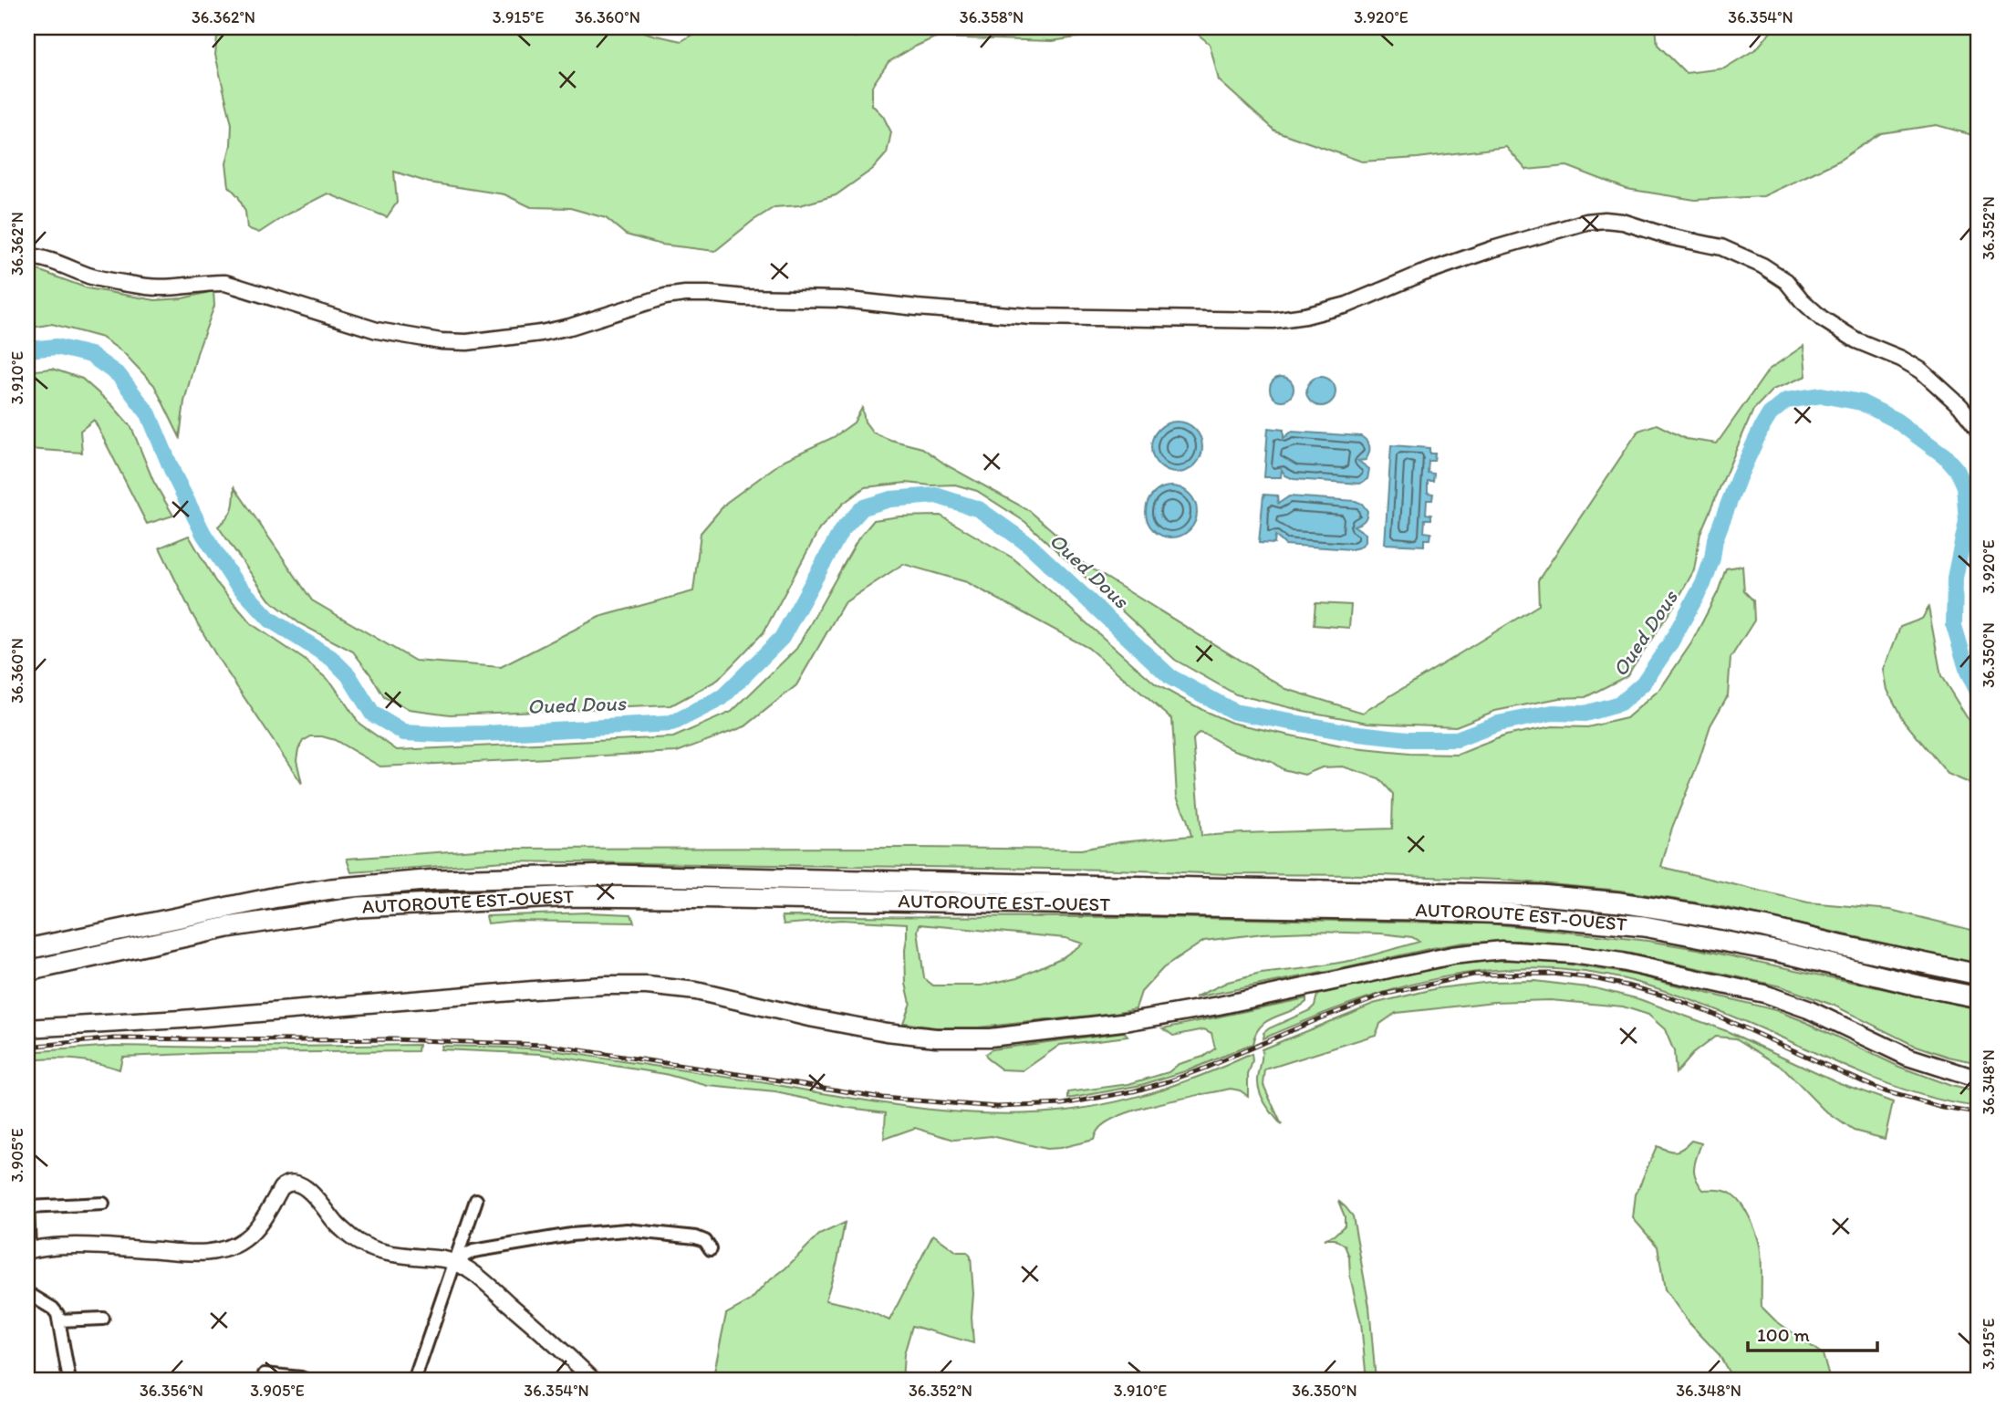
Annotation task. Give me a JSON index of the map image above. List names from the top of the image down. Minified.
{"streets":{"highway":["AUTOROUTE EST-OUEST"]},"water":["Oued Dous"],"scale_bar":"100 m","coordinates":["36.362°N","3.915°E","36.360°N","36.358°N","3.920°E","36.354°N","36.352°N","3.910°E","36.350°N","36.348°N","3.905°E","36.356°N"]}
